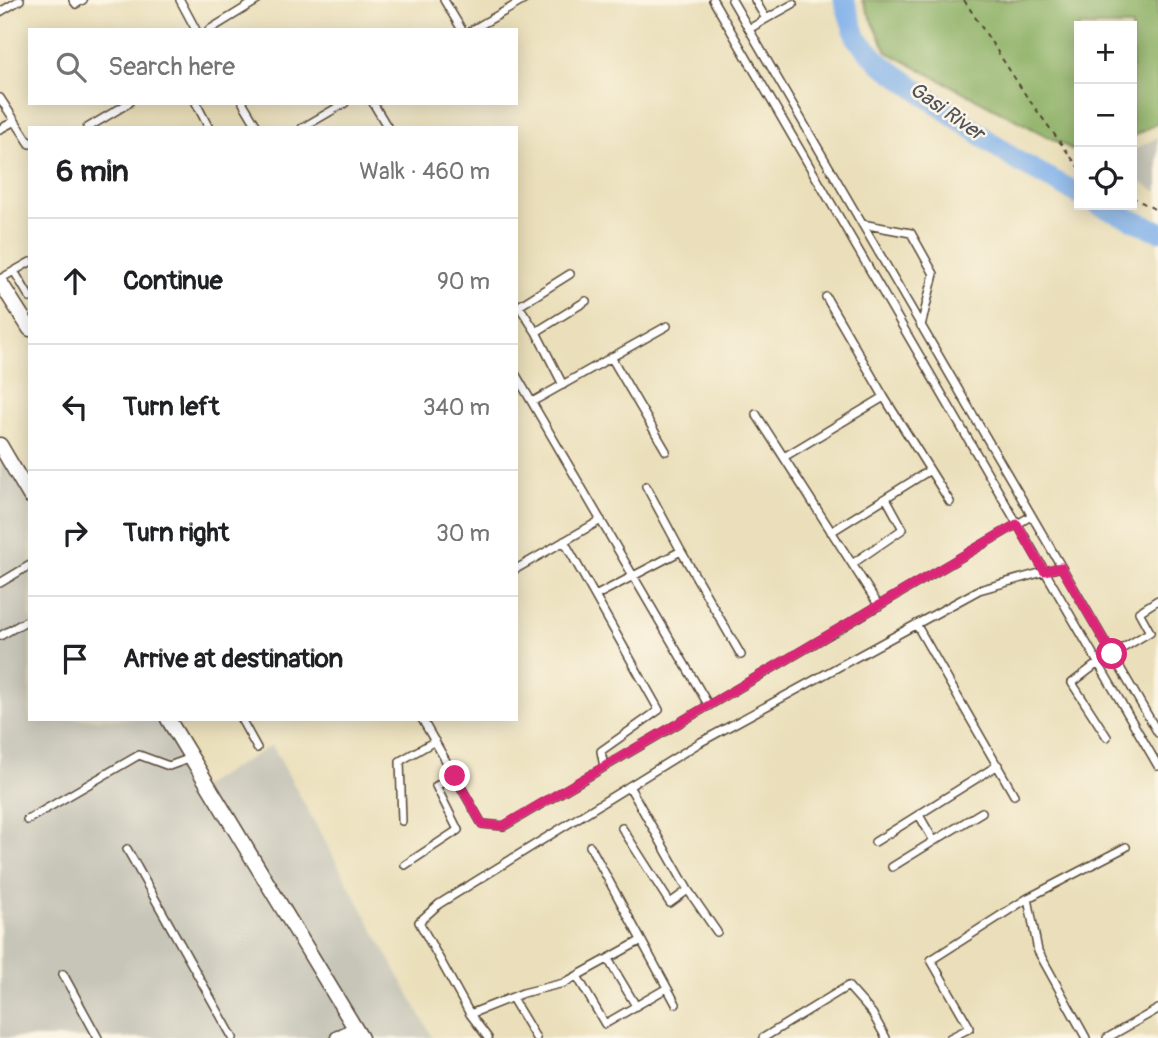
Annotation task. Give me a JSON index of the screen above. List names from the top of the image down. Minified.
{"water":["Gasi River"],"page":{"map_buttons":["+","−"],"search":"Search here","heading":["6 min","Walk · 460 m"],"list":[["Continue","90 m"],["Turn left","340 m"],["Turn right","30 m"],"Arrive at destination"]}}
